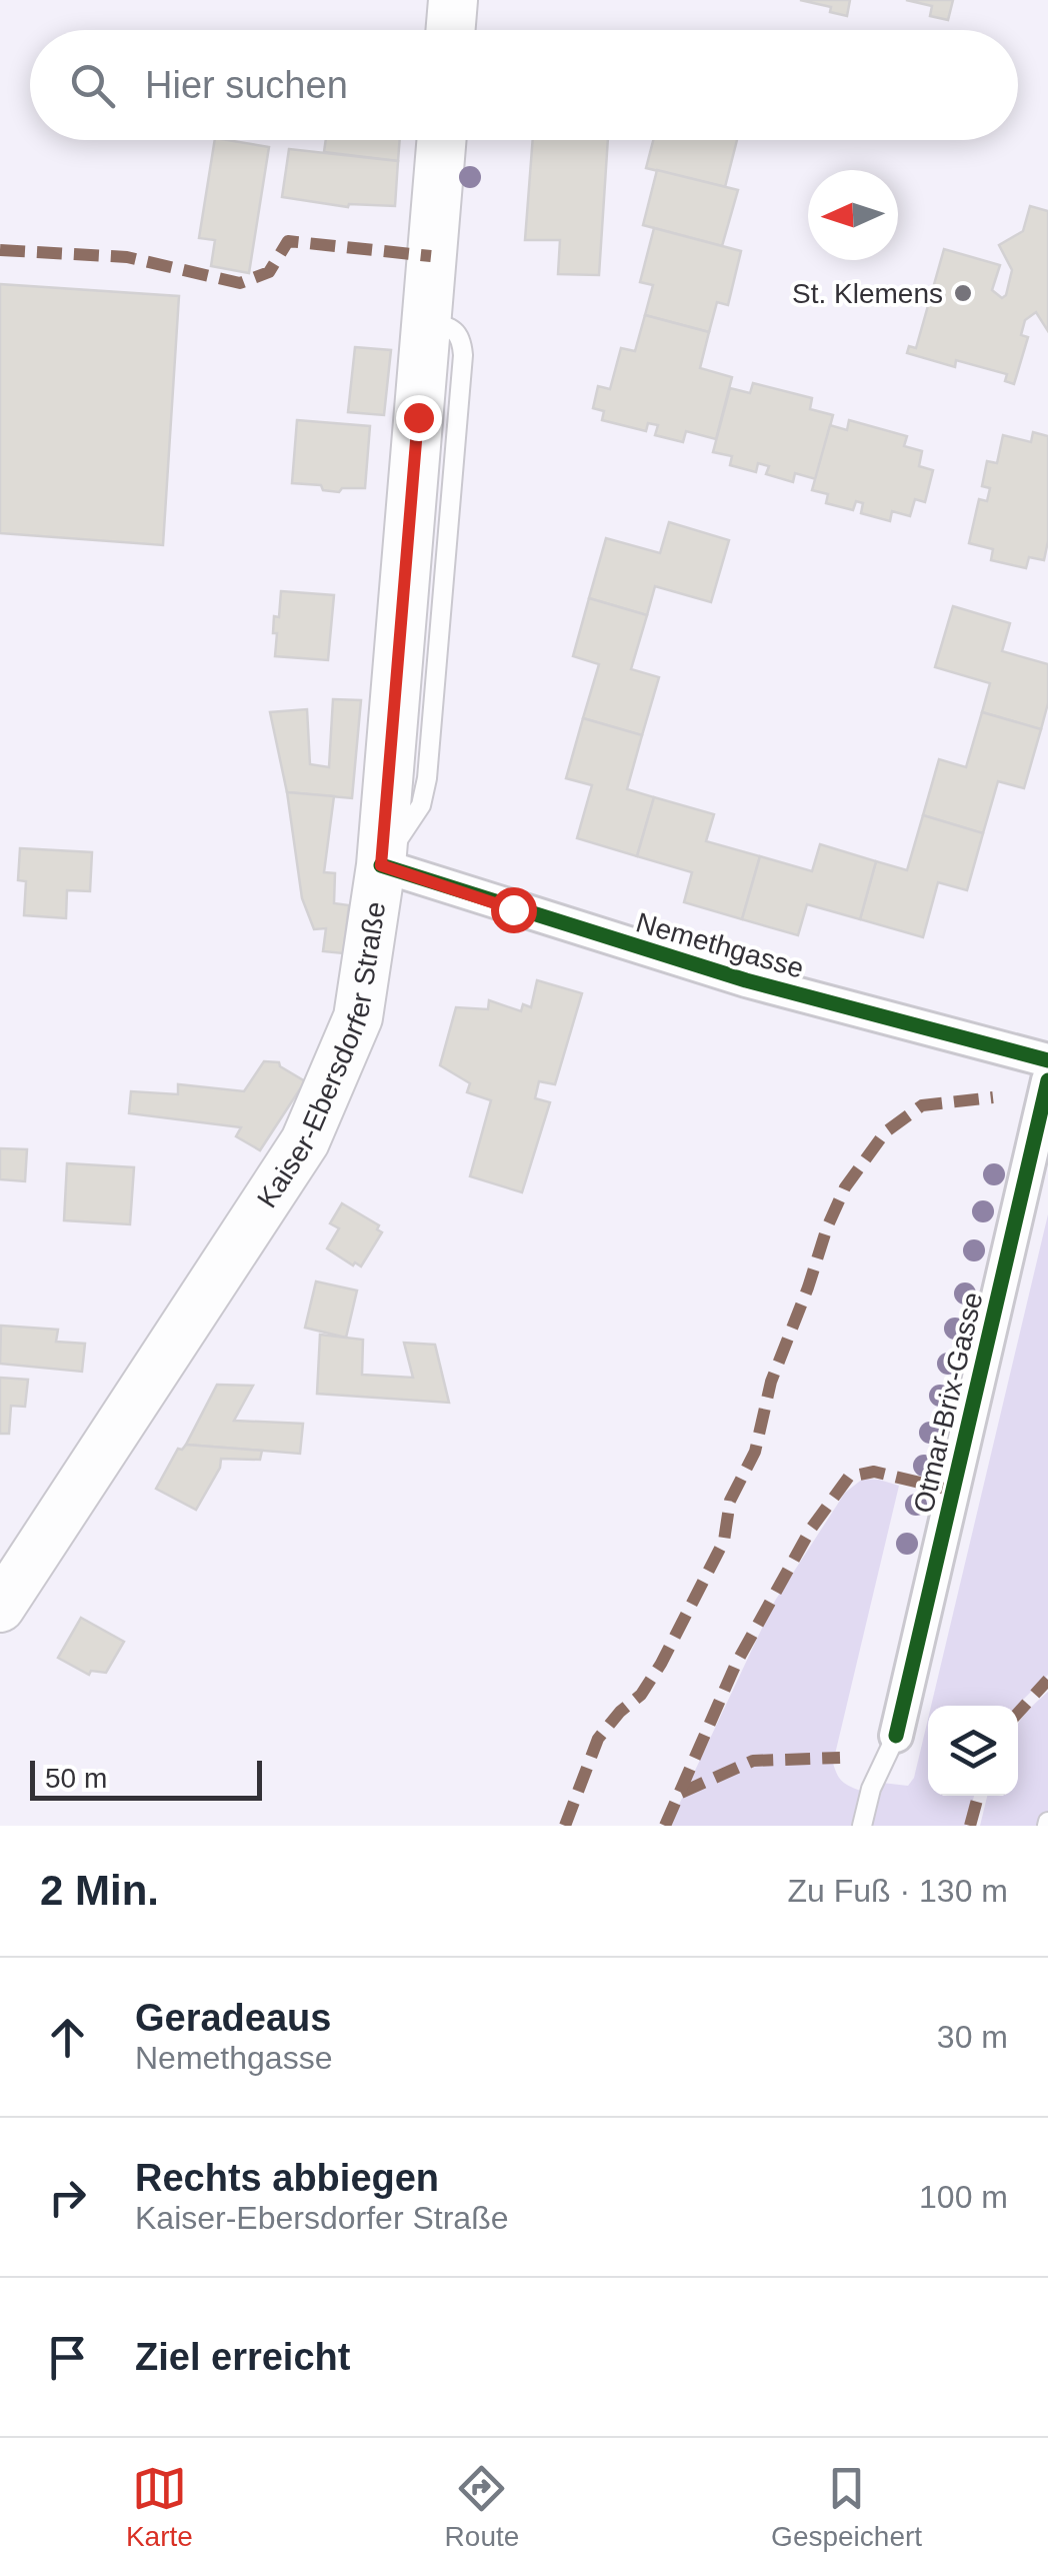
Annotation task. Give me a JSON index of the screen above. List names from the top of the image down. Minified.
{"streets":{"main road":["Kaiser-Ebersdorfer Straße"],"street":["Nemethgasse","Otmar-Brix-Gasse"]},"crossings":[["Nemethgasse","Kaiser-Ebersdorfer Straße"]],"places":["St. Klemens"],"scale_bar":"50 m","north":"left","page":{"search":"Hier suchen","scale":"50 m","heading":["2 Min.","Zu Fuß · 130 m"],"list":[["Geradeaus","Nemethgasse","30 m"],["Rechts abbiegen","Kaiser-Ebersdorfer Straße","100 m"],"Ziel erreicht"],"nav":["Karte","Route","Gespeichert"]}}
